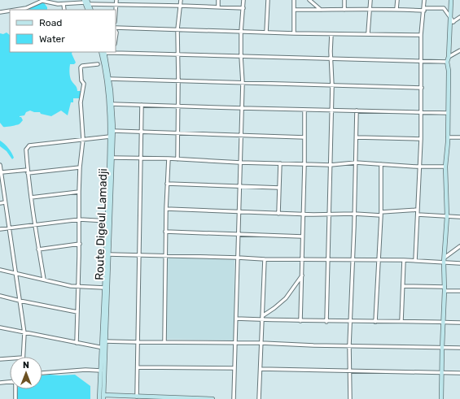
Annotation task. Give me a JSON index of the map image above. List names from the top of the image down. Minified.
{"streets":{"main road":["Route Digeul Lamadji"]},"legend":["Road","Water"],"north":"top"}
